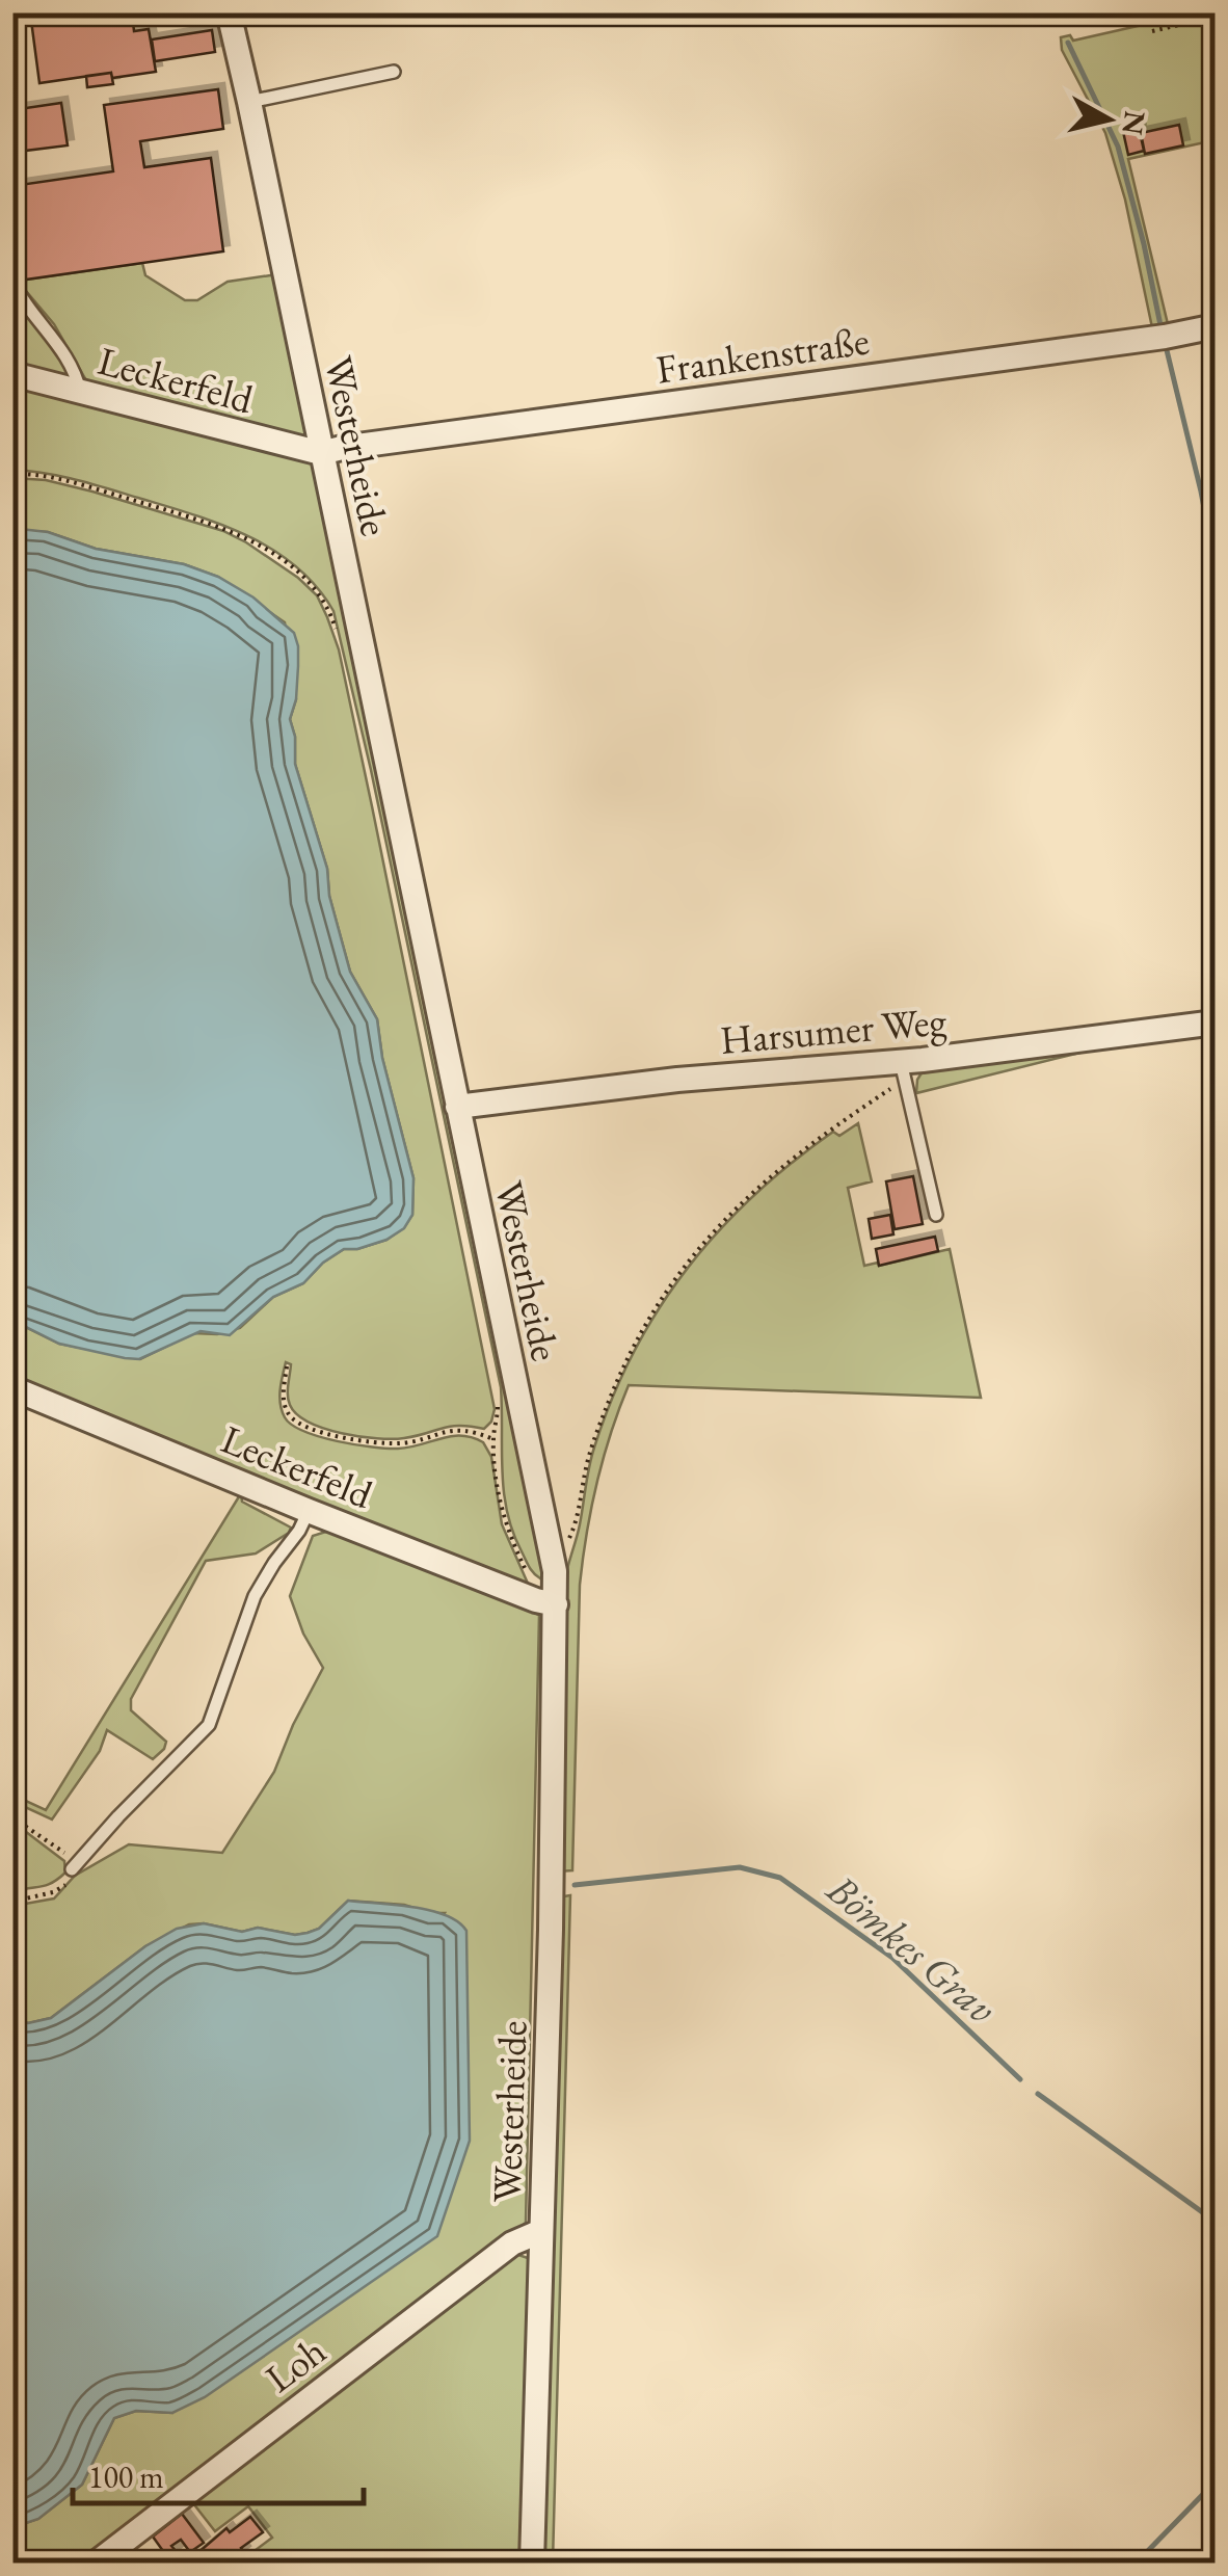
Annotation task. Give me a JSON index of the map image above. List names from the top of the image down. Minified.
{"streets":{"street":["Frankenstraße","Leckerfeld","Westerheide","Harsumer Weg","Loh"]},"crossings":[["Frankenstraße","Leckerfeld"],["Frankenstraße","Westerheide"],["Leckerfeld","Westerheide"],["Westerheide","Harsumer Weg"],["Westerheide","Loh"]],"water":["Bömkes Grav"],"scale_bar":"100 m","north":"right"}
